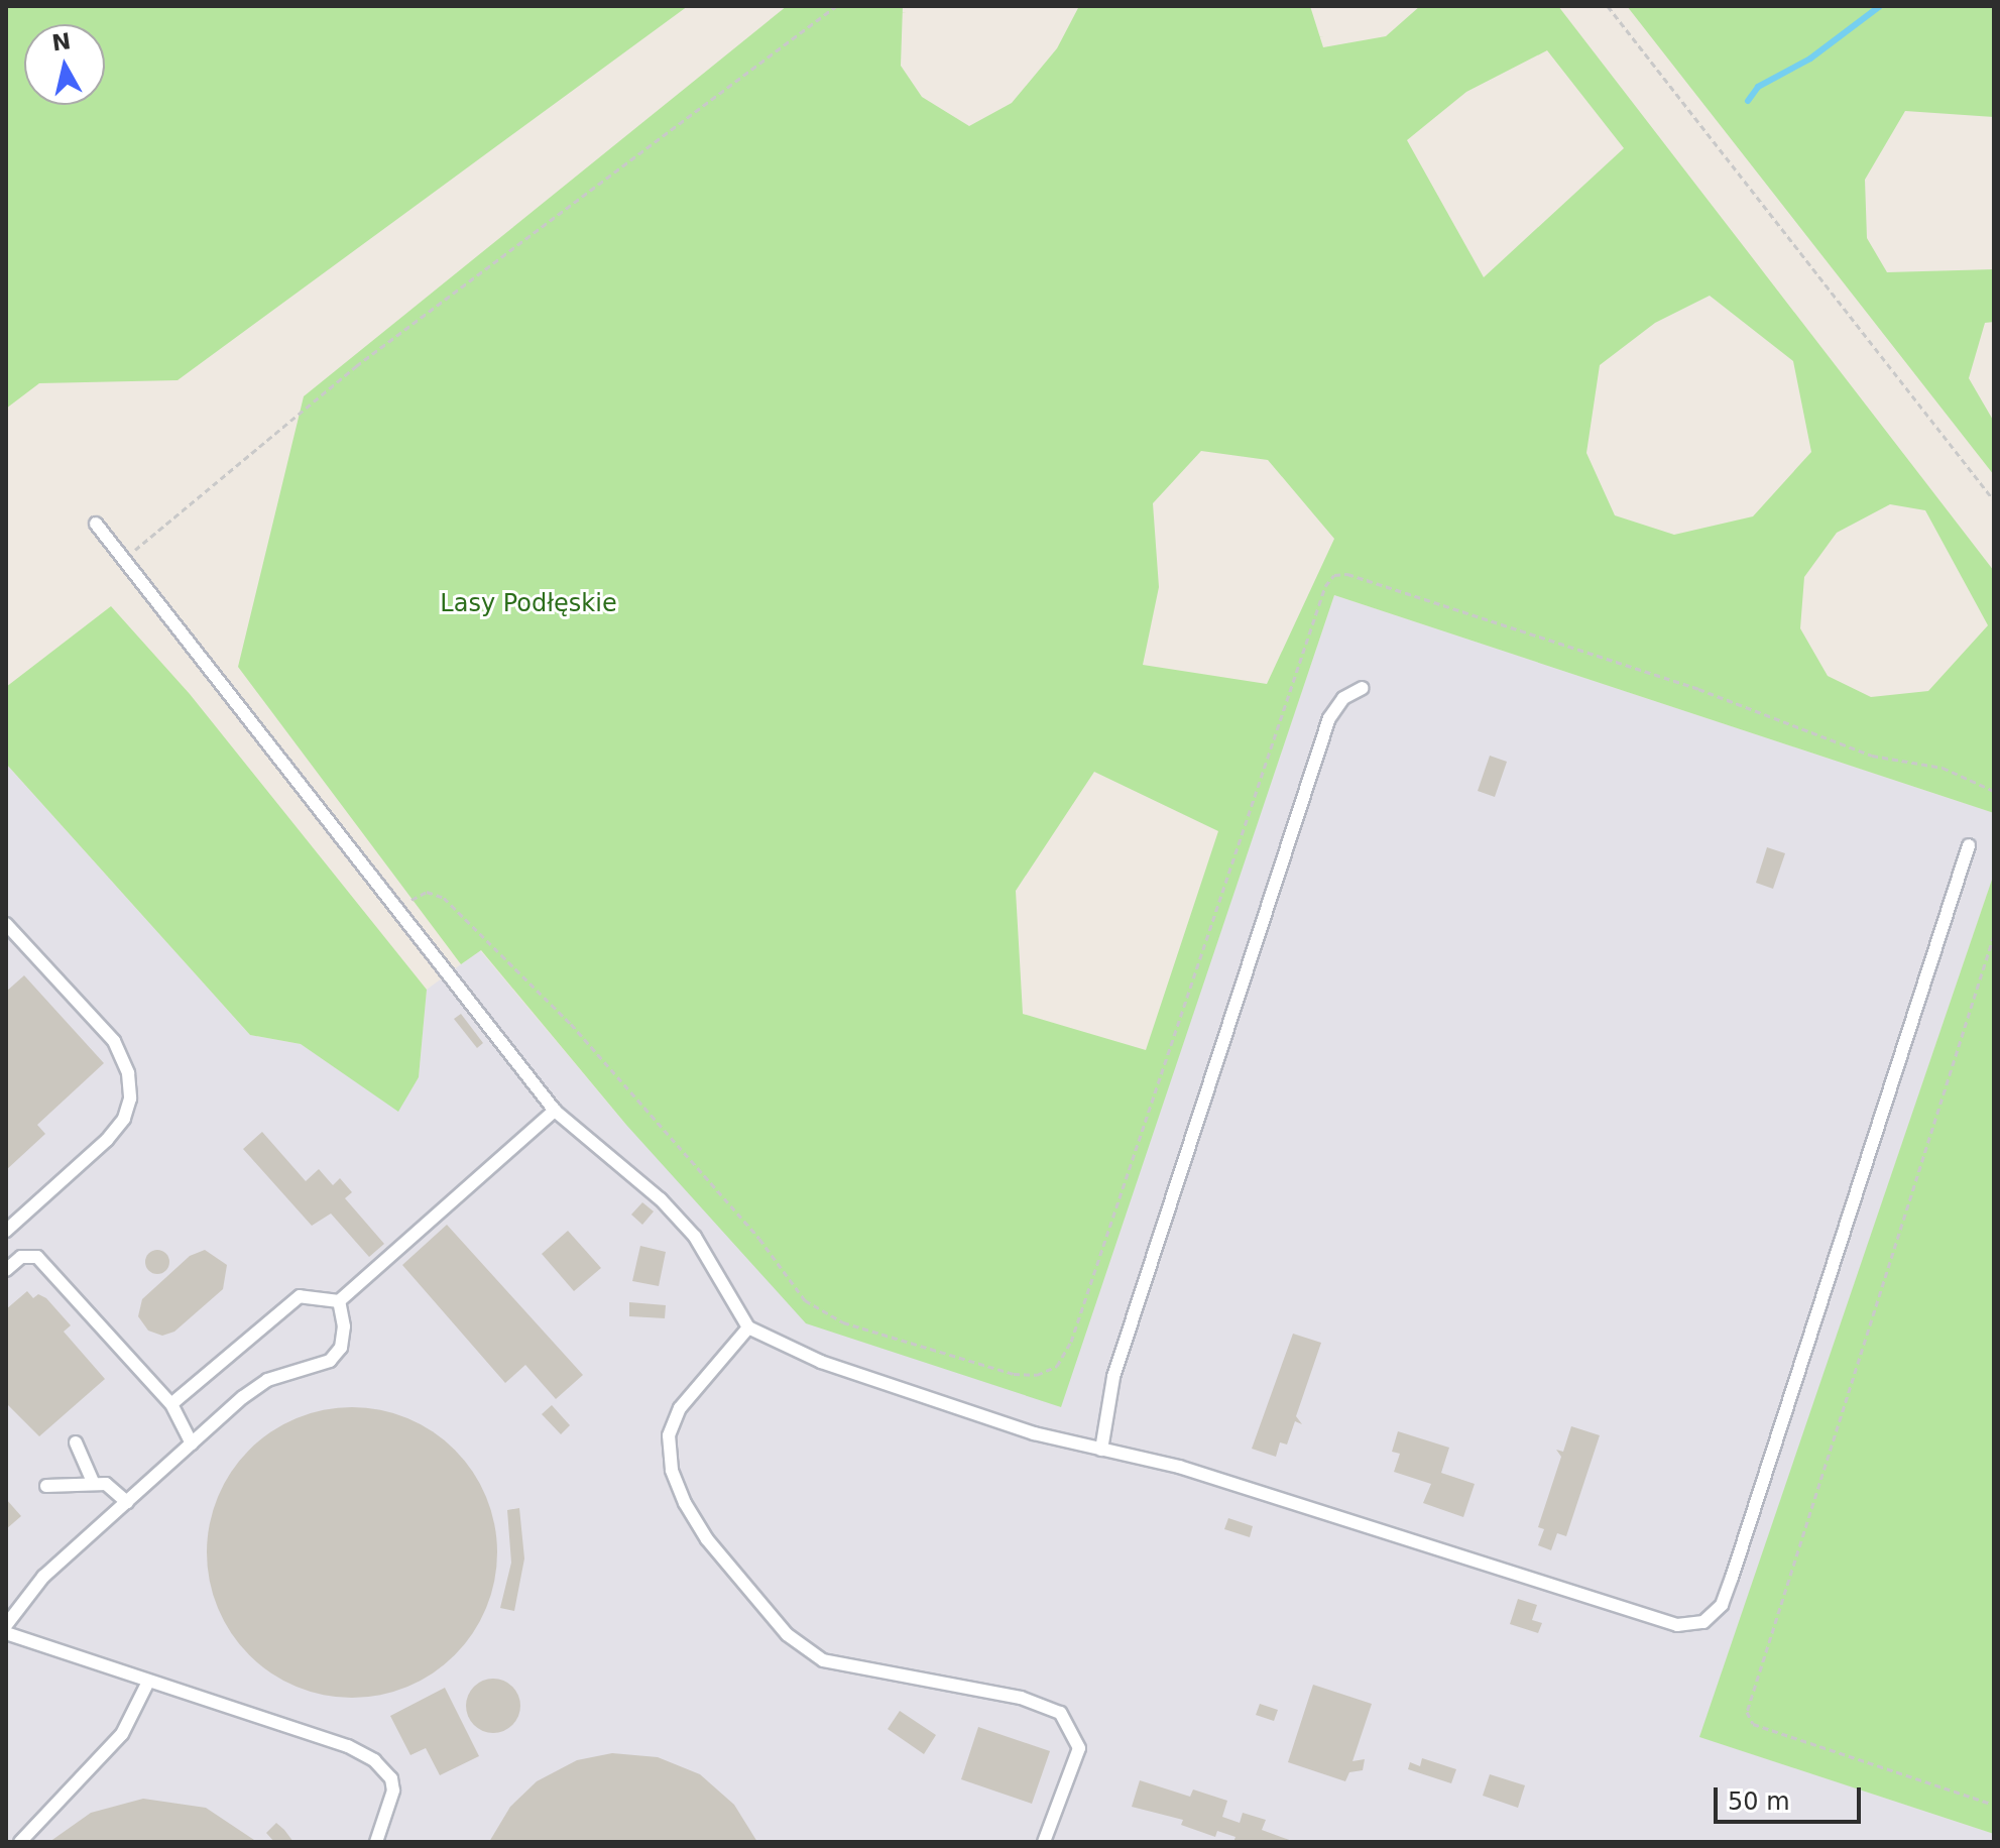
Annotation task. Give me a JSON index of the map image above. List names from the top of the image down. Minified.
{"parks":["Lasy Podłęskie"],"scale_bar":"50 m","north":"top"}
